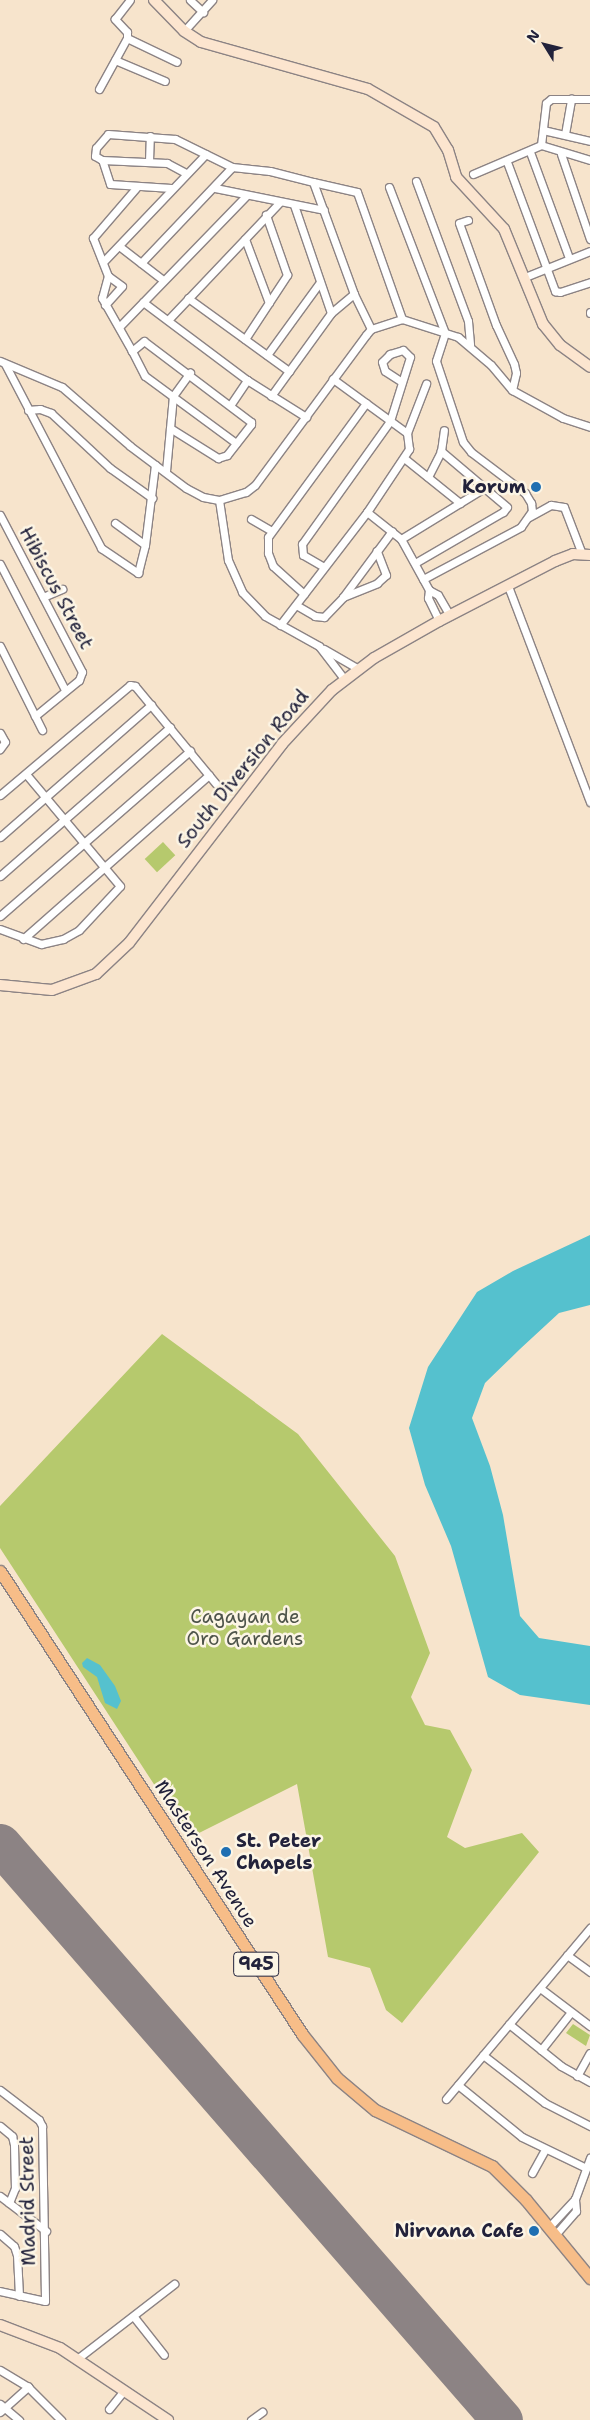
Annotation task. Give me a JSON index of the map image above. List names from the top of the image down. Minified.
{"streets":{"main road":["Masterson Avenue","945"],"street":["Hibiscus Street","South Diversion Road","Madrid Street"]},"parks":["Cagayan de Oro Gardens"],"places":["Korum","St. Peter Chapels","Nirvana Cafe"],"north":"top left"}
